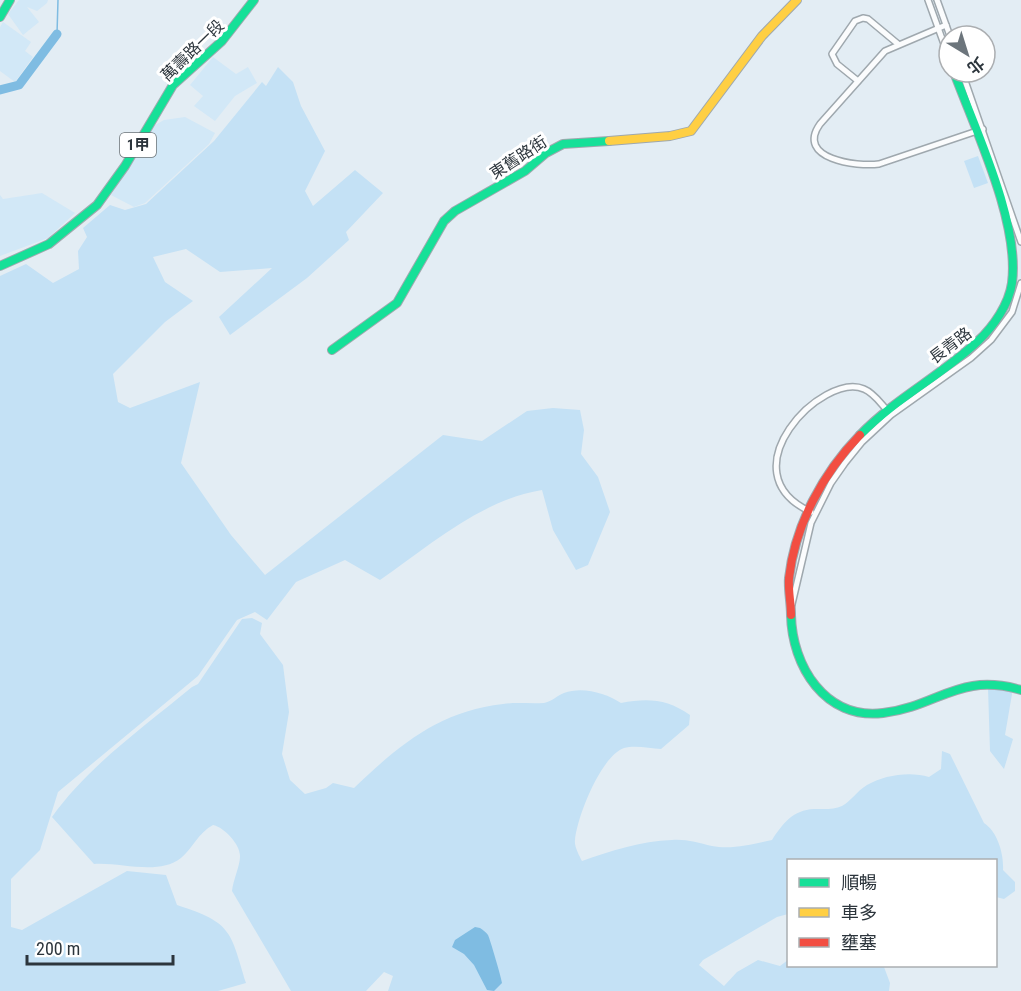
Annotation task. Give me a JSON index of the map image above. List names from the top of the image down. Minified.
{"streets":{"street":["萬壽路一段","1甲","東舊路街","長青路"]},"legend":["順暢","車多","壅塞"],"scale_bar":"200 m","north":"bottom right"}
